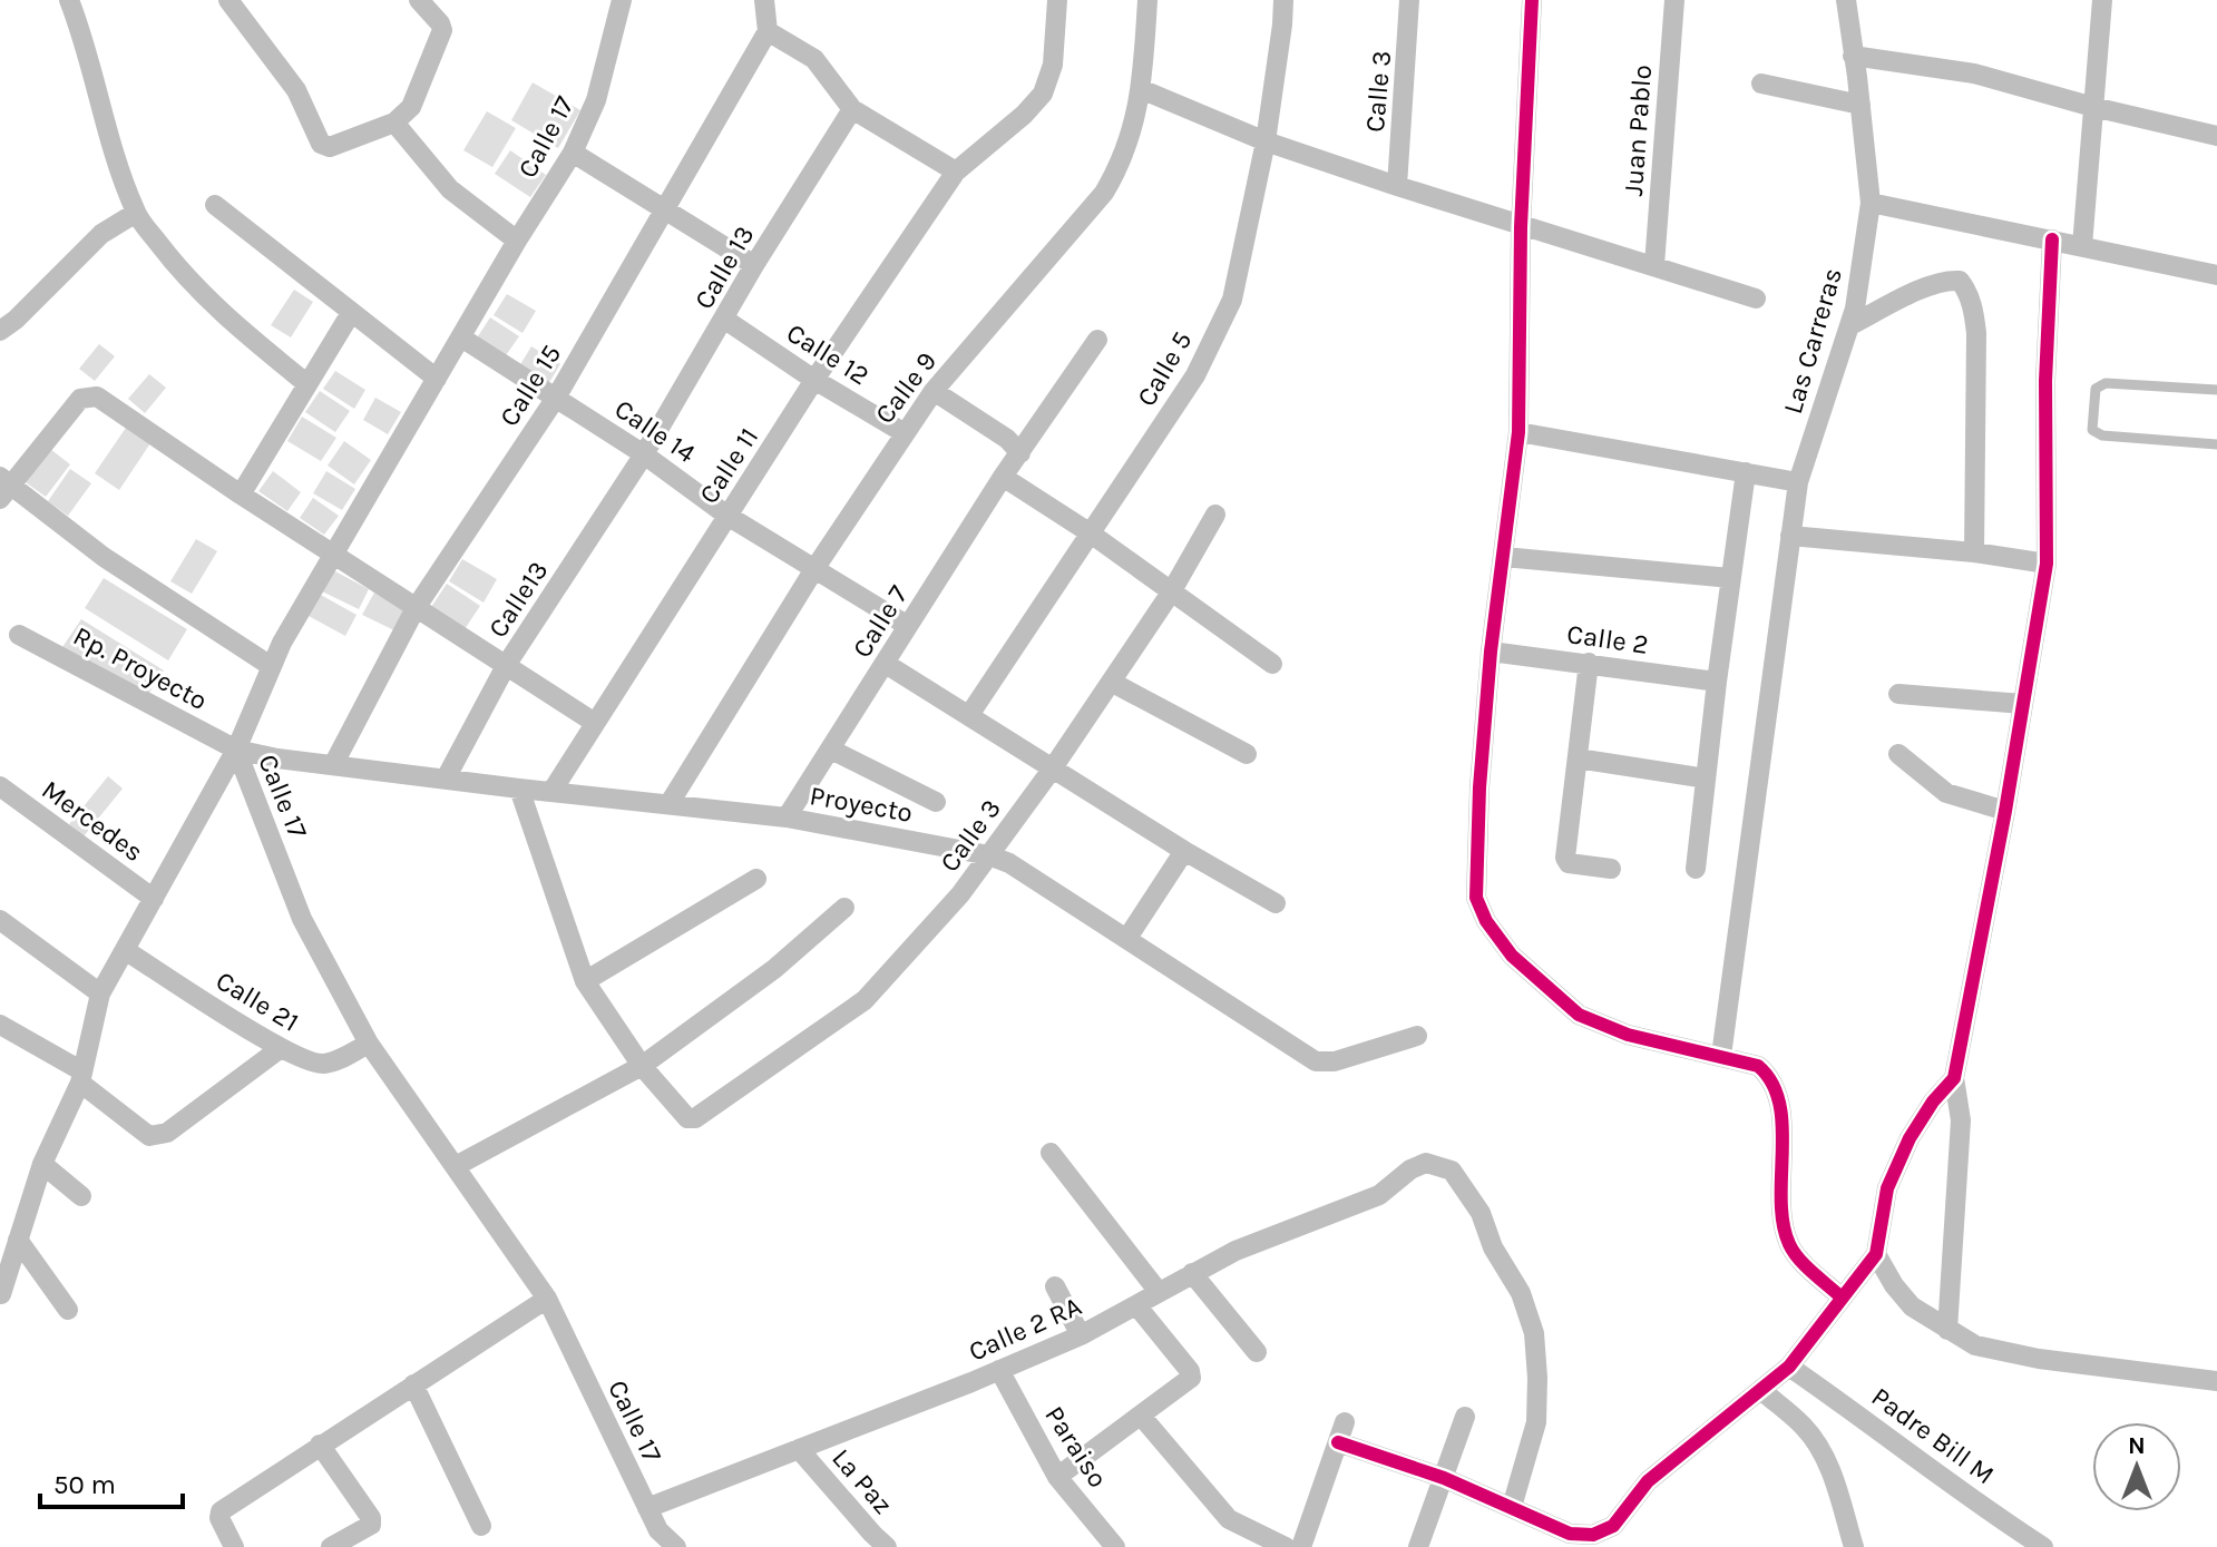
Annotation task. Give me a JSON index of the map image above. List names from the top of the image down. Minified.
{"streets":{"street":["Calle 3","Juan Pablo","Calle 17","Calle 13","Las Carreras","Calle 12","Calle 5","Calle 15","Calle 9","Calle 14","Calle 11","Calle13","Calle 7","Calle 2","Rp. Proyecto","Proyecto","Mercedes","Calle 21","Calle 2 RA","Padre Bill M","Paraiso","La Paz"]},"crossings":[["Calle 3","Proyecto"],["Calle 17","Calle 14"],["Calle 17","Rp. Proyecto"],["Calle 17","Proyecto"],["Calle 17","Calle 21"],["Calle 17","Calle 2 RA"],["Calle 13","Calle 12"],["Calle 13","Calle 14"],["Calle 13","Calle13"],["Calle 12","Calle 9"],["Calle 12","Calle 11"],["Calle 15","Calle 14"],["Calle 15","Proyecto"],["Calle 9","Calle 14"],["Calle 9","Proyecto"],["Calle 14","Calle 11"],["Calle 14","Calle13"],["Calle 14","Calle 7"],["Calle 11","Proyecto"],["Calle13","Proyecto"],["Calle 7","Proyecto"],["Rp. Proyecto","Proyecto"],["Calle 2 RA","Paraiso"],["Calle 2 RA","La Paz"]],"scale_bar":"50 m","north":"top"}
